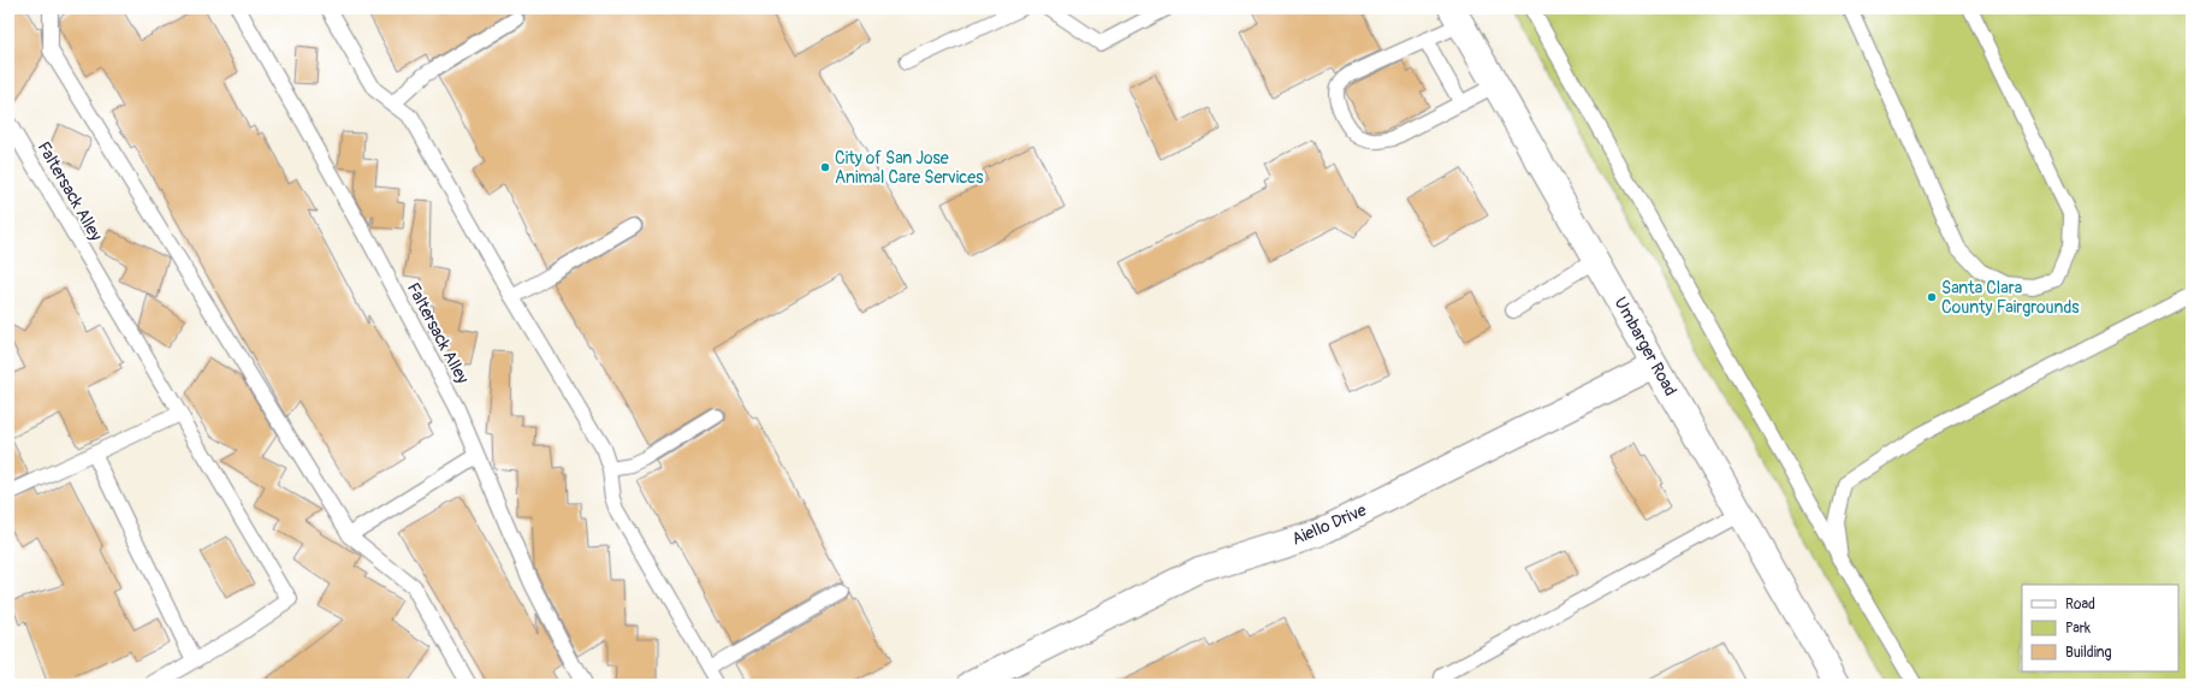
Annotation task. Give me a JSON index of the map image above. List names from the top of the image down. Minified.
{"streets":{"street":["Umbarger Road","Aiello Drive"],"lane":["Faltersack Alley"]},"crossings":[["Umbarger Road","Aiello Drive"]],"places":["City of San Jose Animal Care Services","Santa Clara County Fairgrounds"],"legend":["Road","Park","Building"]}
